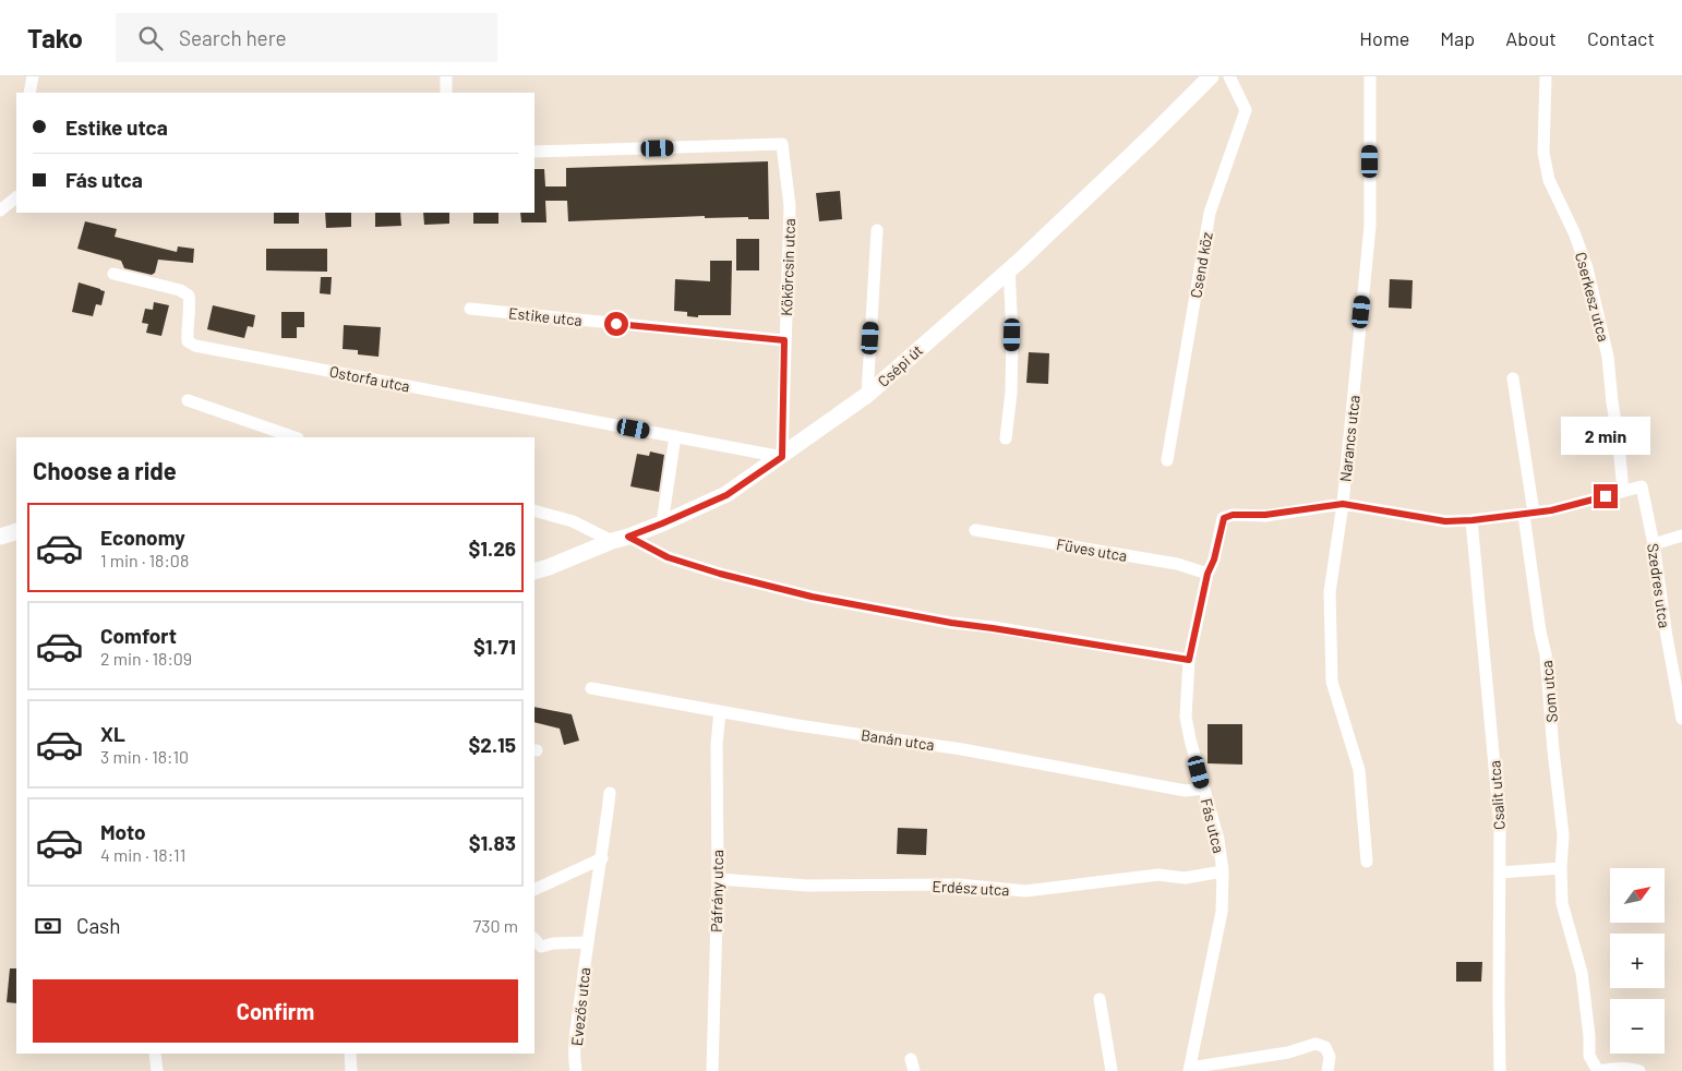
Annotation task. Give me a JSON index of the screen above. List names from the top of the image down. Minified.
{"streets":{"street":["Csend köz","Kökörcsin utca","Cserkesz utca","Estike utca","Csépi út","Ostorfa utca","Narancs utca","Füves utca","Szedres utca","Som utca","Banán utca","Csalit utca","Fás utca","Erdész utca","Páfrány utca","Evezős utca"]},"crossings":[["Kökörcsin utca","Estike utca"],["Kökörcsin utca","Csépi út"],["Kökörcsin utca","Ostorfa utca"],["Cserkesz utca","Fás utca"],["Csépi út","Ostorfa utca"],["Narancs utca","Fás utca"],["Füves utca","Fás utca"],["Szedres utca","Fás utca"],["Som utca","Fás utca"],["Banán utca","Fás utca"],["Banán utca","Páfrány utca"],["Csalit utca","Fás utca"],["Fás utca","Erdész utca"],["Erdész utca","Páfrány utca"]],"north":"top right","page":{"header":"Tako","search":"Search here","nav":["Home","Map","About","Contact"],"banner":["Estike utca","Fás utca"],"bubble":"2 min","heading":"Choose a ride","list":[{"name":"Economy","note":"1 min · 18:08","value":"$1.26"},{"name":"Comfort","note":"2 min · 18:09","value":"$1.71"},{"name":"XL","note":"3 min · 18:10","value":"$2.15"},{"name":"Moto","note":"4 min · 18:11","value":"$1.83"}],"map_buttons":["+","−"],"pay":["Cash","730 m"],"buttons":"Confirm"}}
